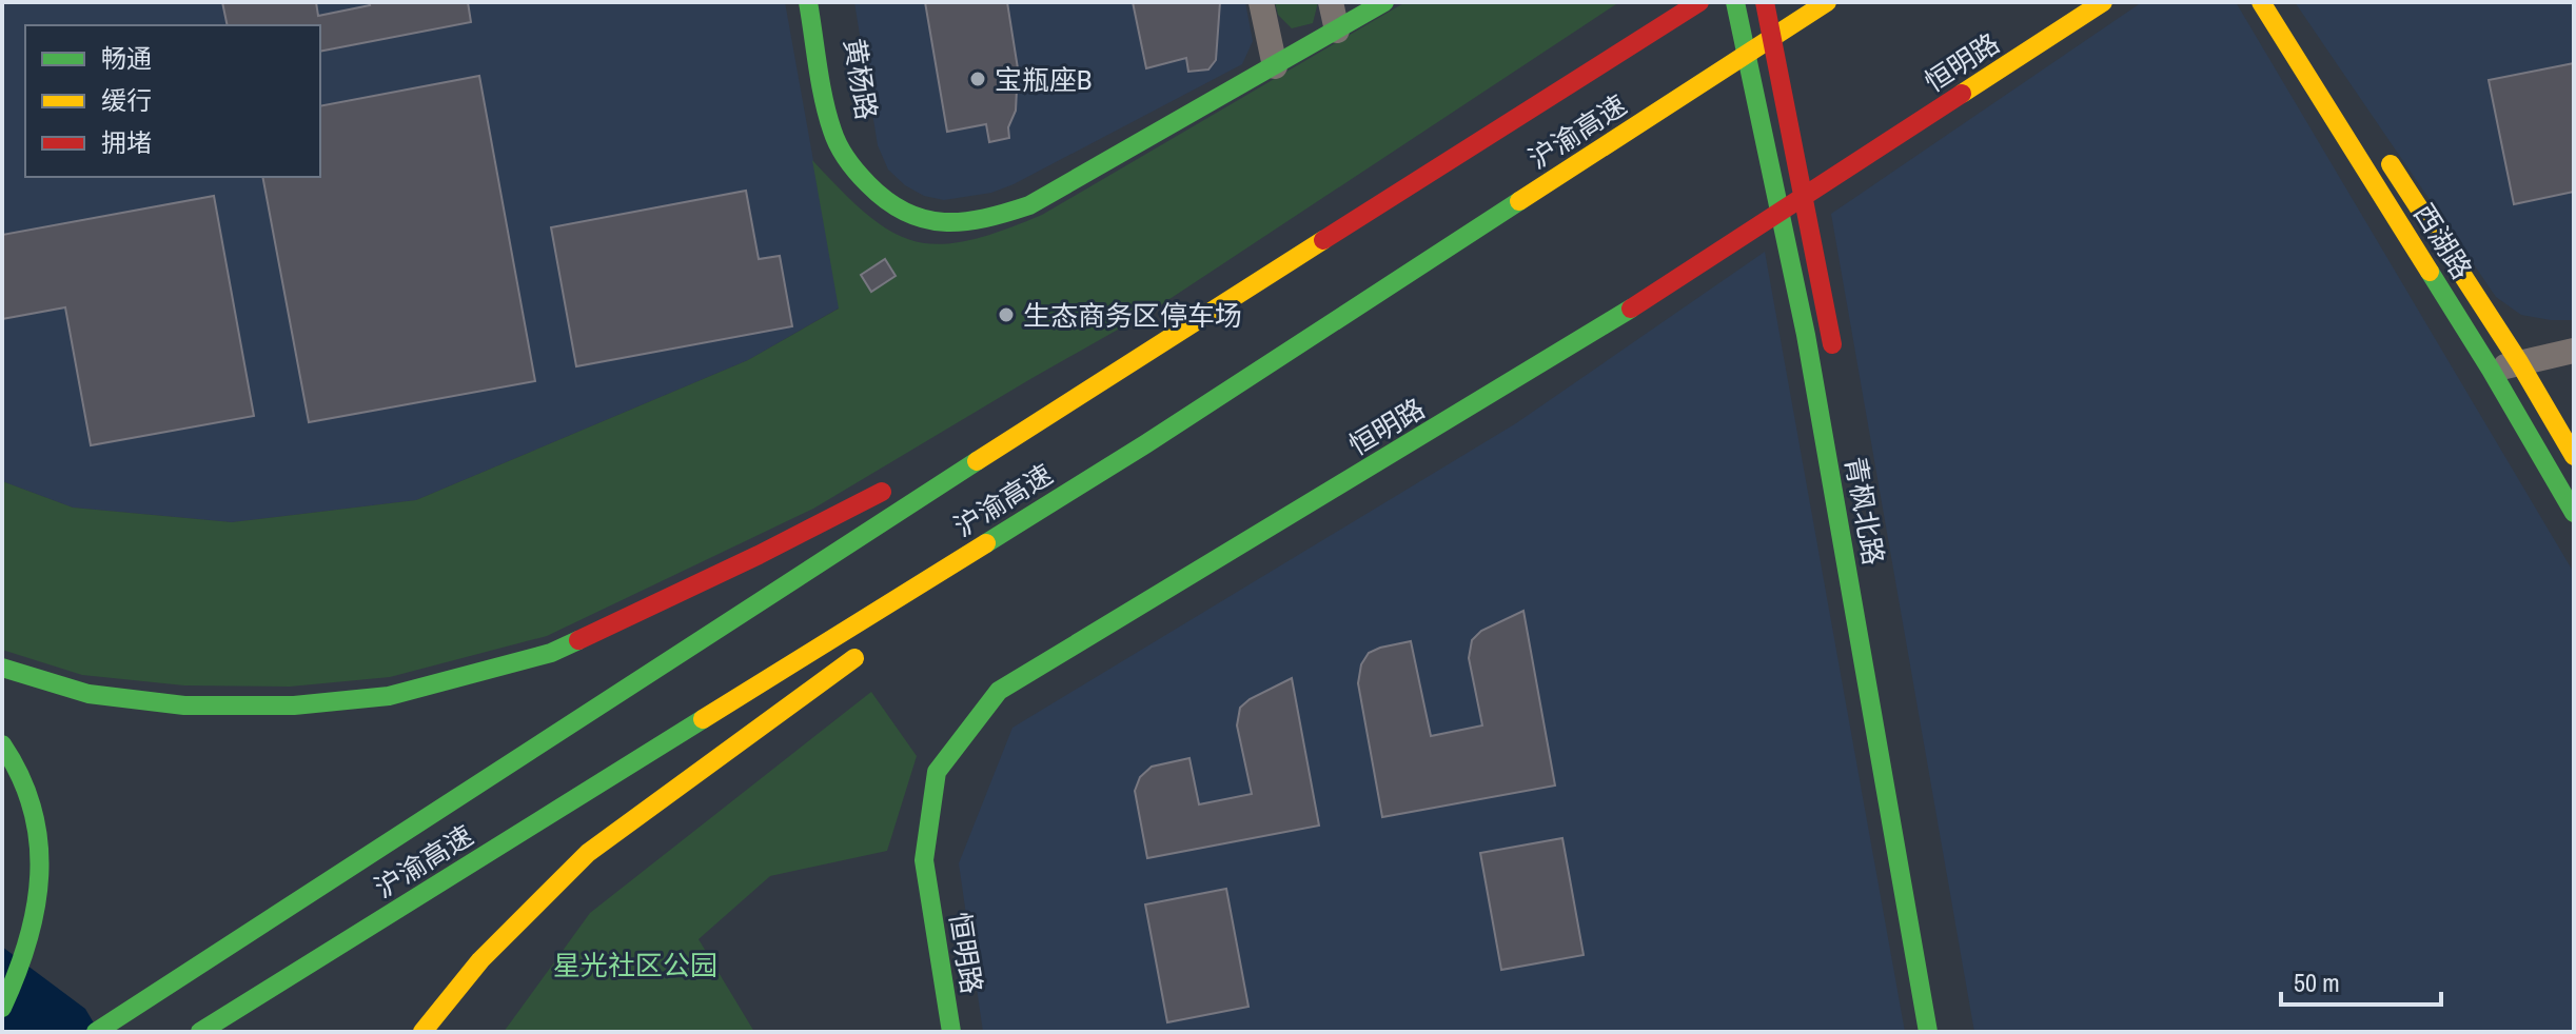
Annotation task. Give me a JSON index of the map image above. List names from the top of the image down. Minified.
{"streets":{"main road":["恒明路","黄杨路","沪渝高速","西湖路","青枫北路"]},"parks":["星光社区公园"],"places":["宝瓶座B","生态商务区停车场"],"legend":["畅通","缓行","拥堵"],"scale_bar":"50 m"}
